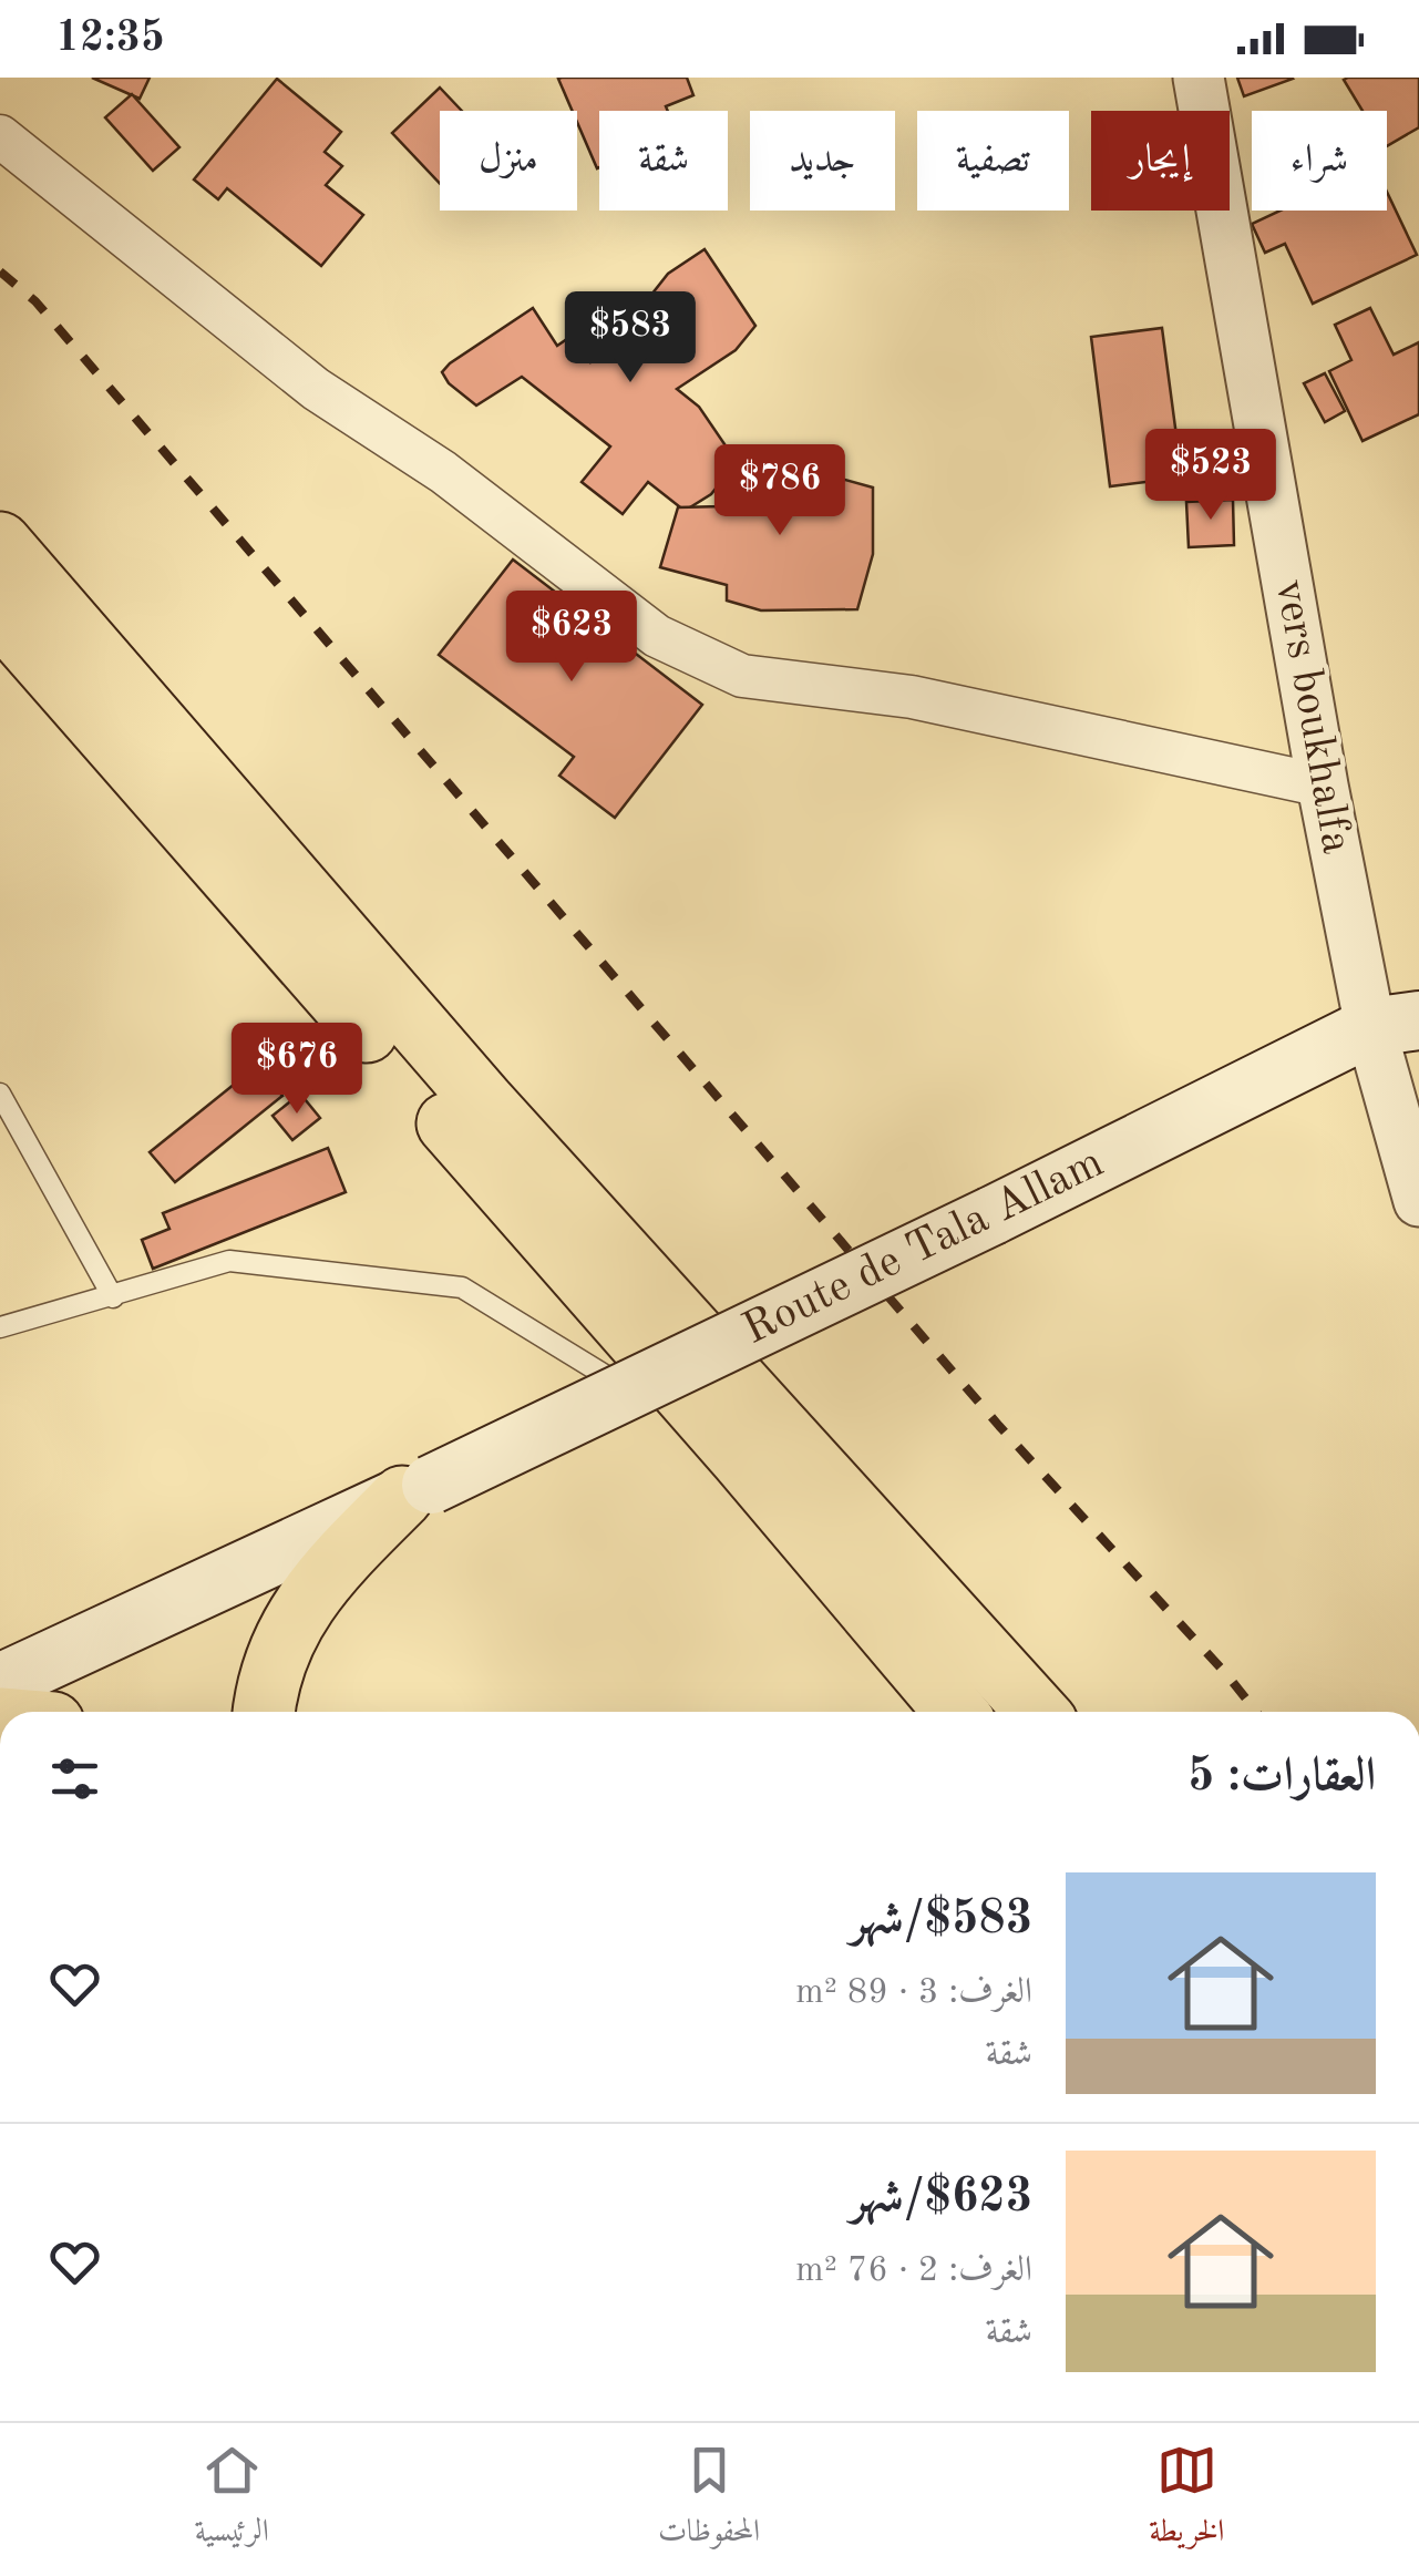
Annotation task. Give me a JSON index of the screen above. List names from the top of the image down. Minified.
{"streets":{"main road":["Route de Tala Allam"],"street":["vers boukhalfa"]},"crossings":[["vers boukhalfa","Route de Tala Allam"]],"page":{"status":"12:35","chip":["شراء","إيجار","تصفية","جديد","شقة","منزل"],"price":["$583","$523","$786","$623","$676"],"heading":"العقارات: 5","list":[{"name":"$583/شهر","note":"الغرف: 3 · 89 m² · شقة"},{"name":"$623/شهر","note":"الغرف: 2 · 76 m² · شقة"}],"tabs":["الخريطة","المحفوظات","الرئيسية"]}}
